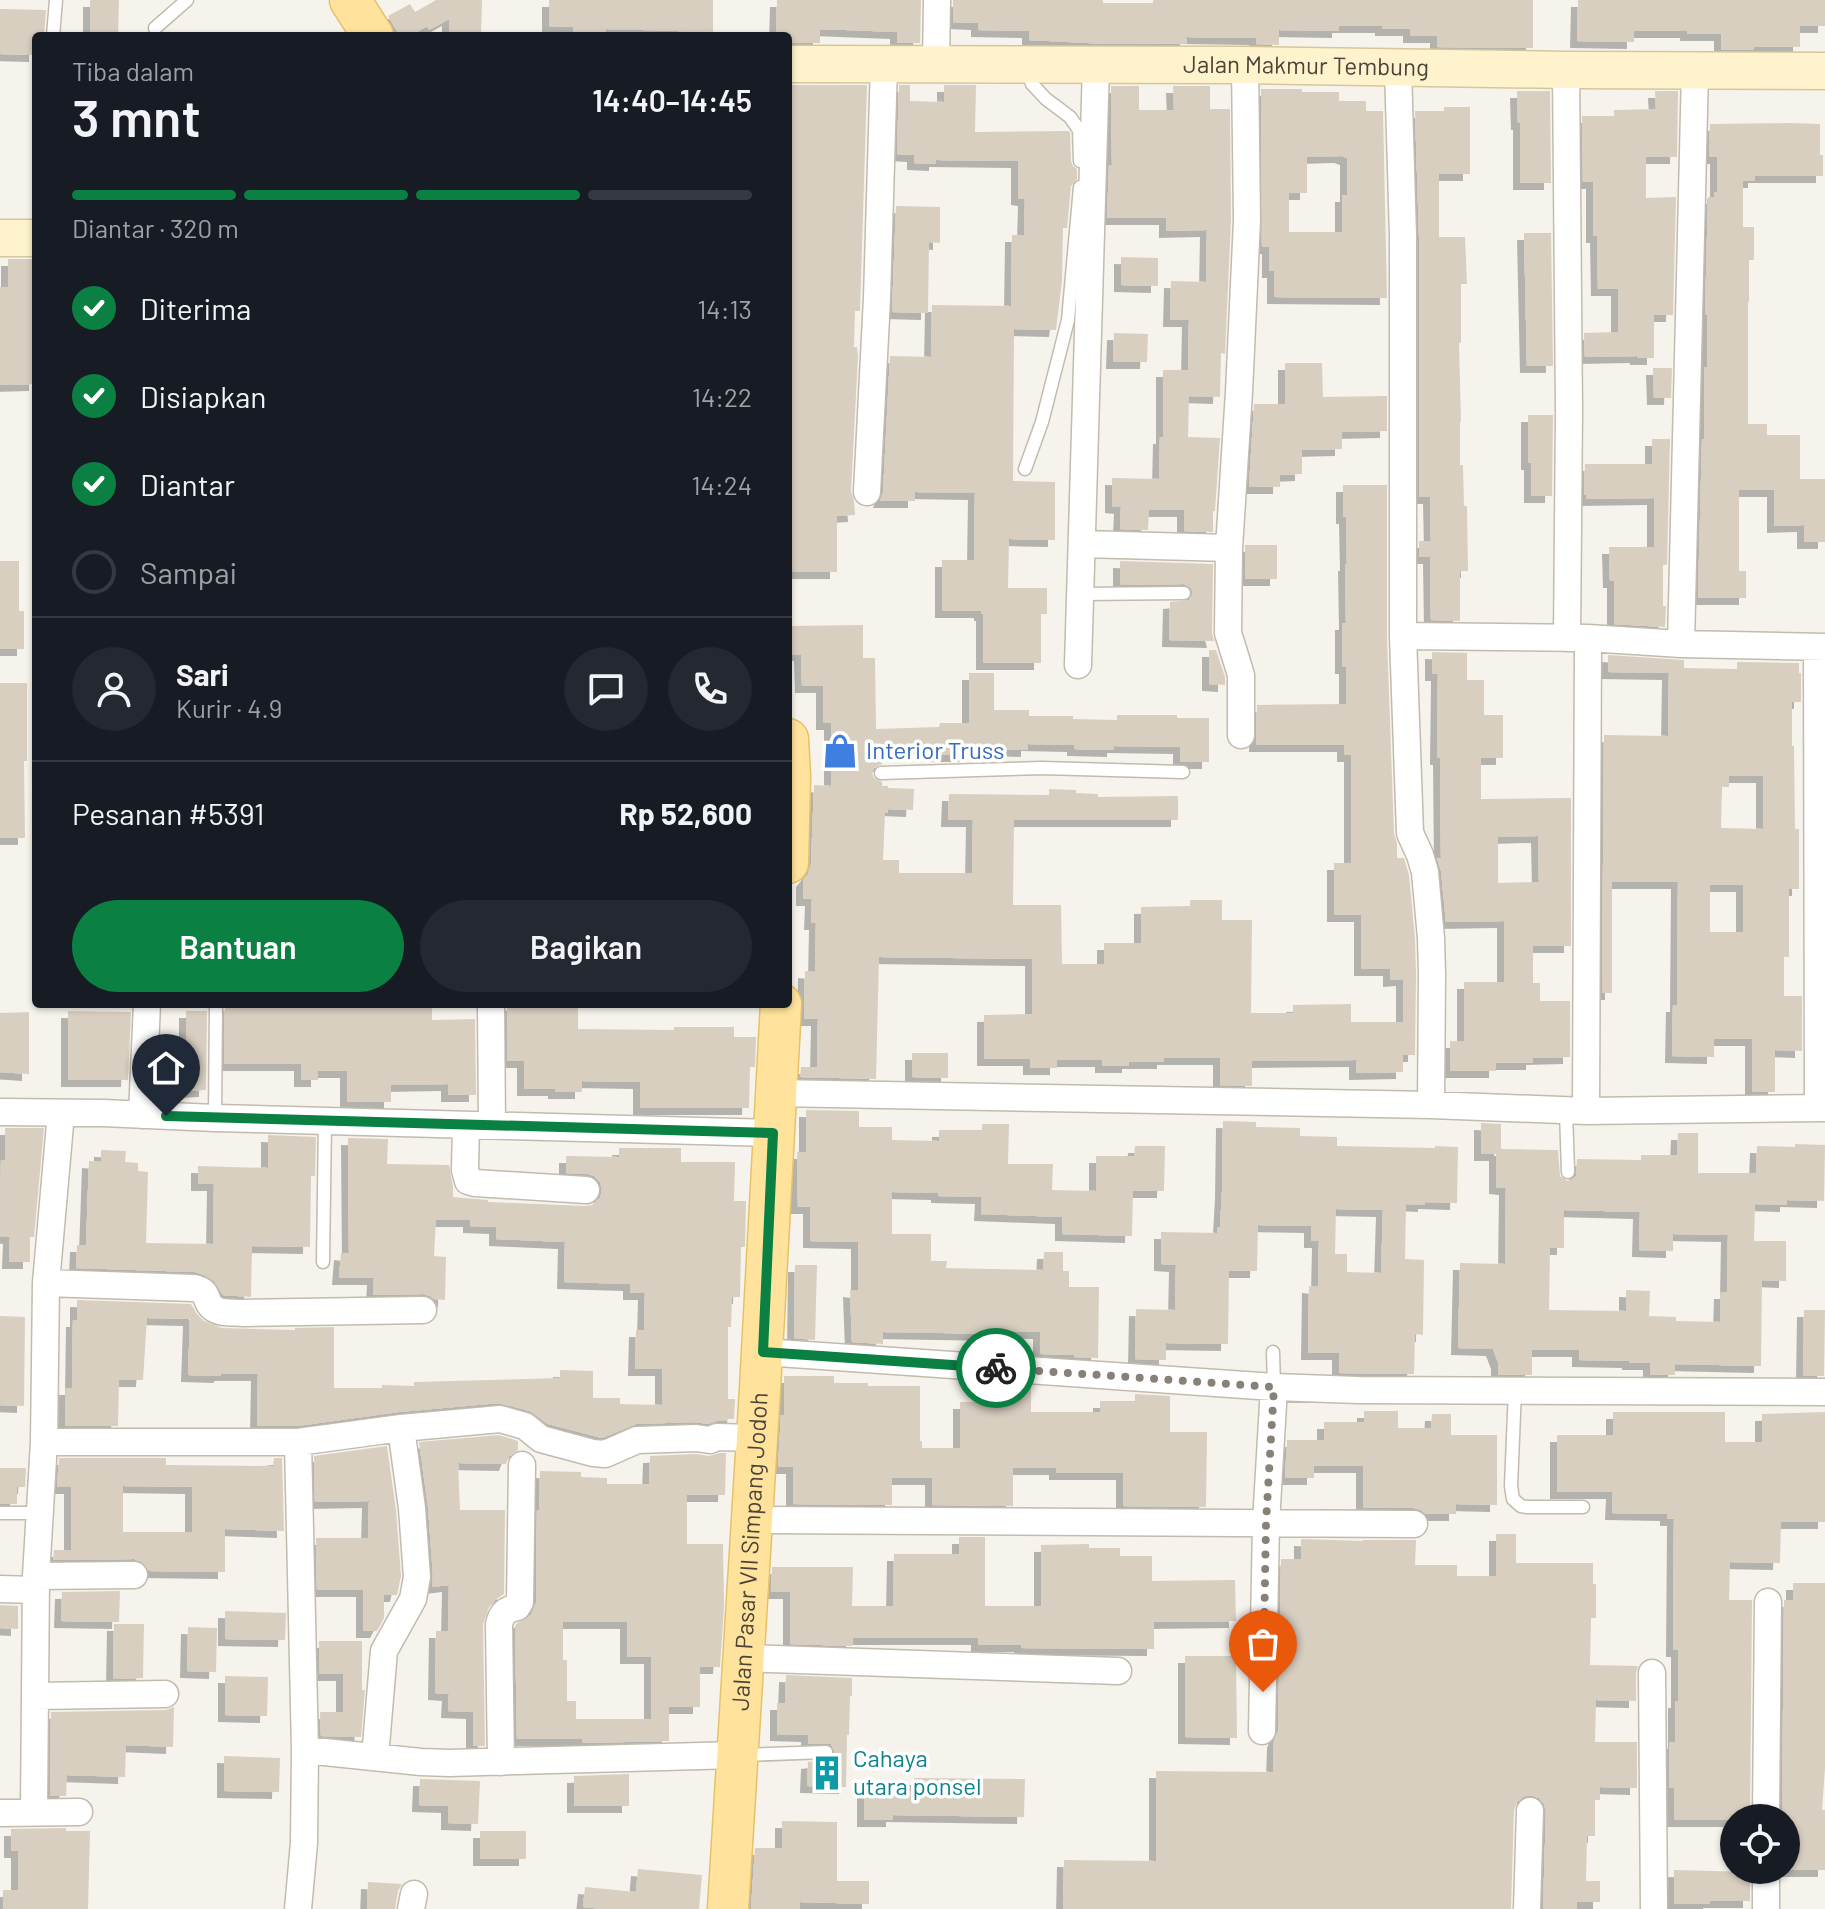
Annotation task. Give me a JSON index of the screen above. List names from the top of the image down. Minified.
{"streets":{"main road":["Jalan Pasar VII Simpang Jodoh"],"street":["Jalan Makmur Tembung"]},"places":{"shop":["Interior Truss"],"building":["Cahaya utara ponsel"]},"page":{"heading":["3 mnt","Tiba dalam","14:40–14:45"],"panel":["Sari","Kurir · 4.9","Pesanan #5391","Rp 52,600"],"bar":"Diantar · 320 m","list":[["Diterima","14:13"],["Disiapkan","14:22"],["Diantar","14:24"],"Sampai"],"buttons":["Bantuan","Bagikan"]}}
